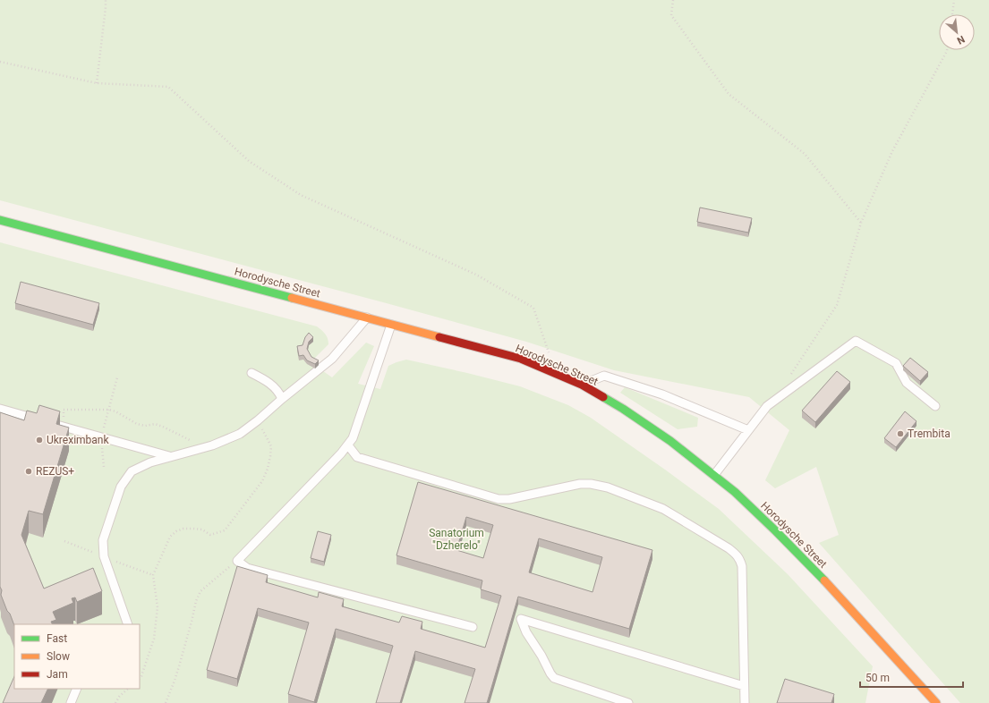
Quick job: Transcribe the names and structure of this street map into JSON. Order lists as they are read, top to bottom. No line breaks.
{"streets":{"street":["Horodysche Street"]},"parks":["Sanatorium \"Dzherelo\""],"places":["Trembita","Ukreximbank","REZUS+"],"legend":["Fast","Slow","Jam"],"scale_bar":"50 m","north":"bottom right"}
